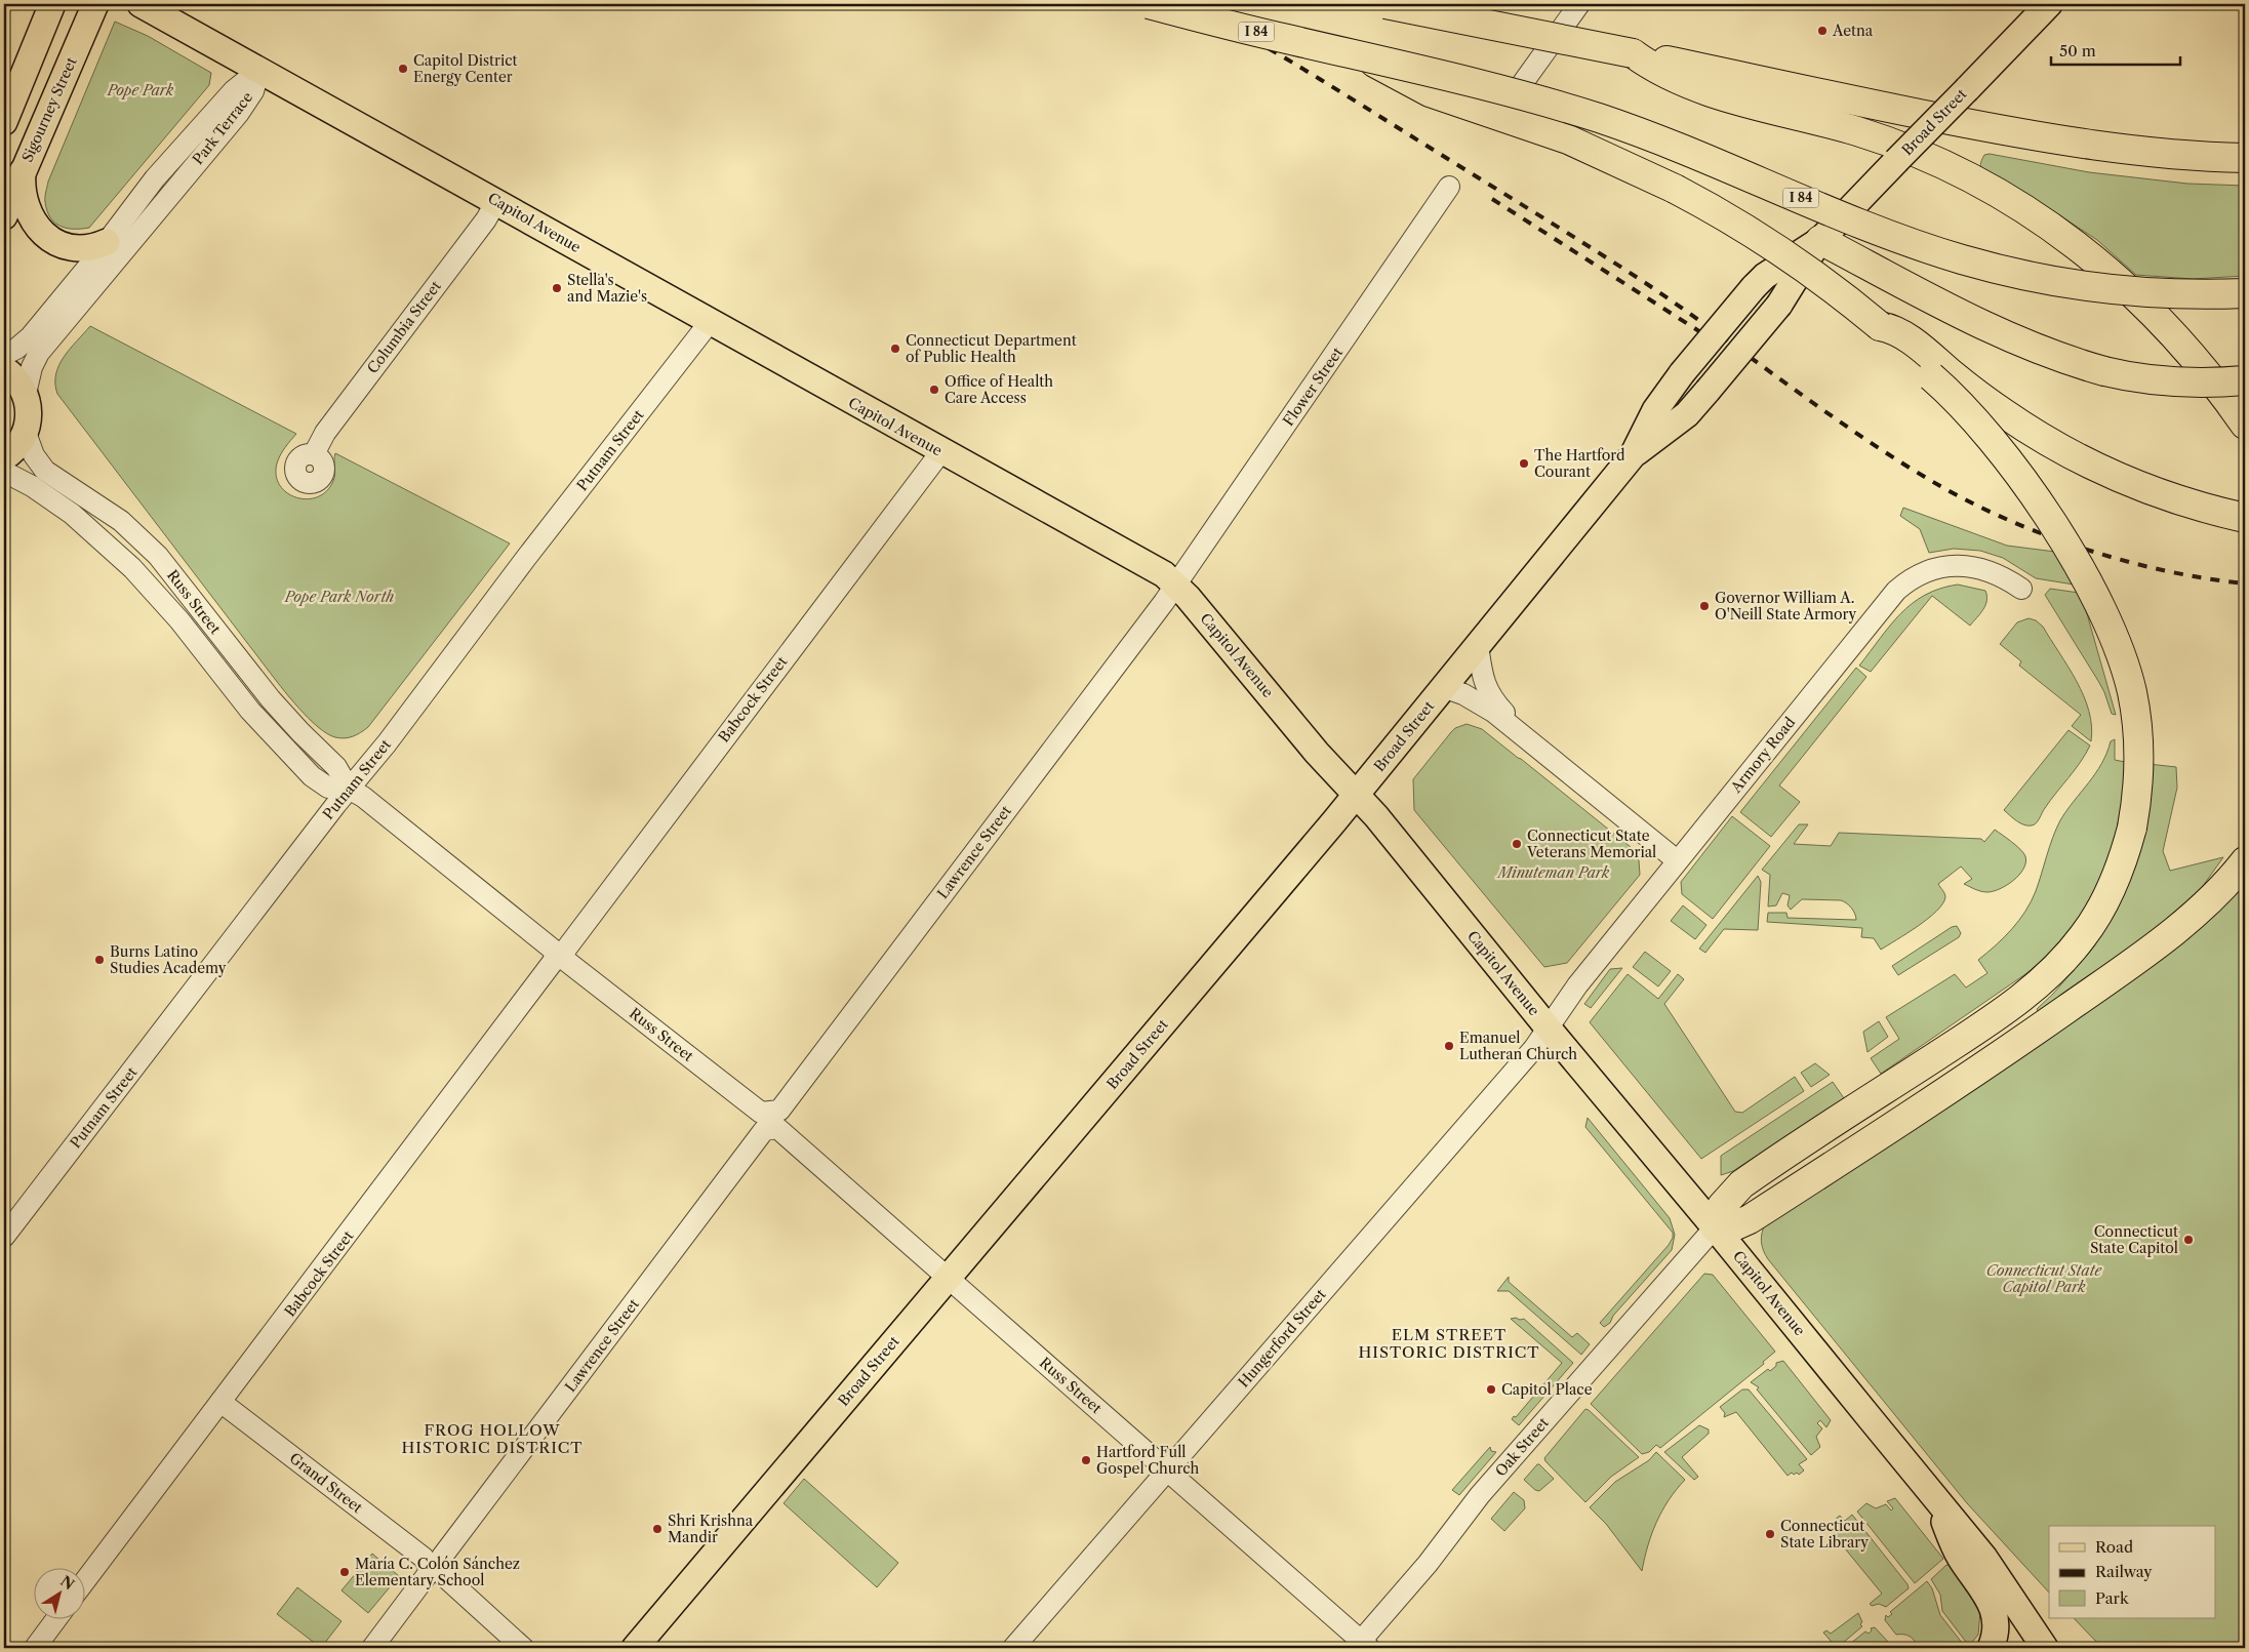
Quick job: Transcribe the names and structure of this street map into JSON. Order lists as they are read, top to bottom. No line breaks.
{"streets":{"highway":["I 84"],"main road":["Sigourney Street","Broad Street","Capitol Avenue"],"street":["Park Terrace","Columbia Street","Flower Street","Putnam Street","Russ Street","Babcock Street","Armory Road","Lawrence Street","Hungerford Street","Oak Street","Grand Street"]},"crossings":[["Broad Street","Capitol Avenue"],["Broad Street","Russ Street"],["Park Terrace","Capitol Avenue"],["Capitol Avenue","Columbia Street"],["Capitol Avenue","Flower Street"],["Capitol Avenue","Putnam Street"],["Capitol Avenue","Babcock Street"],["Capitol Avenue","Armory Road"],["Capitol Avenue","Lawrence Street"],["Capitol Avenue","Hungerford Street"],["Capitol Avenue","Oak Street"],["Flower Street","Lawrence Street"],["Putnam Street","Russ Street"],["Russ Street","Babcock Street"],["Russ Street","Lawrence Street"],["Russ Street","Hungerford Street"],["Russ Street","Oak Street"],["Babcock Street","Grand Street"],["Armory Road","Hungerford Street"],["Lawrence Street","Grand Street"]],"districts":["ELM STREET HISTORIC DISTRICT","FROG HOLLOW HISTORIC DISTRICT"],"parks":["Pope Park","Pope Park North","Minuteman Park","Connecticut State Capitol Park"],"places":["Aetna","Capitol District Energy Center","Stella's and Mazie's","Connecticut Department of Public Health","Office of Health Care Access","The Hartford Courant","Governor William A. O'Neill State Armory","Connecticut State Veterans Memorial","Burns Latino Studies Academy","Emanuel Lutheran Church","Connecticut State Capitol","Capitol Place","Hartford Full Gospel Church","Shri Krishna Mandir","Connecticut State Library","María C. Colón Sánchez Elementary School"],"legend":["Road","Railway","Park"],"scale_bar":"50 m","north":"top right"}
